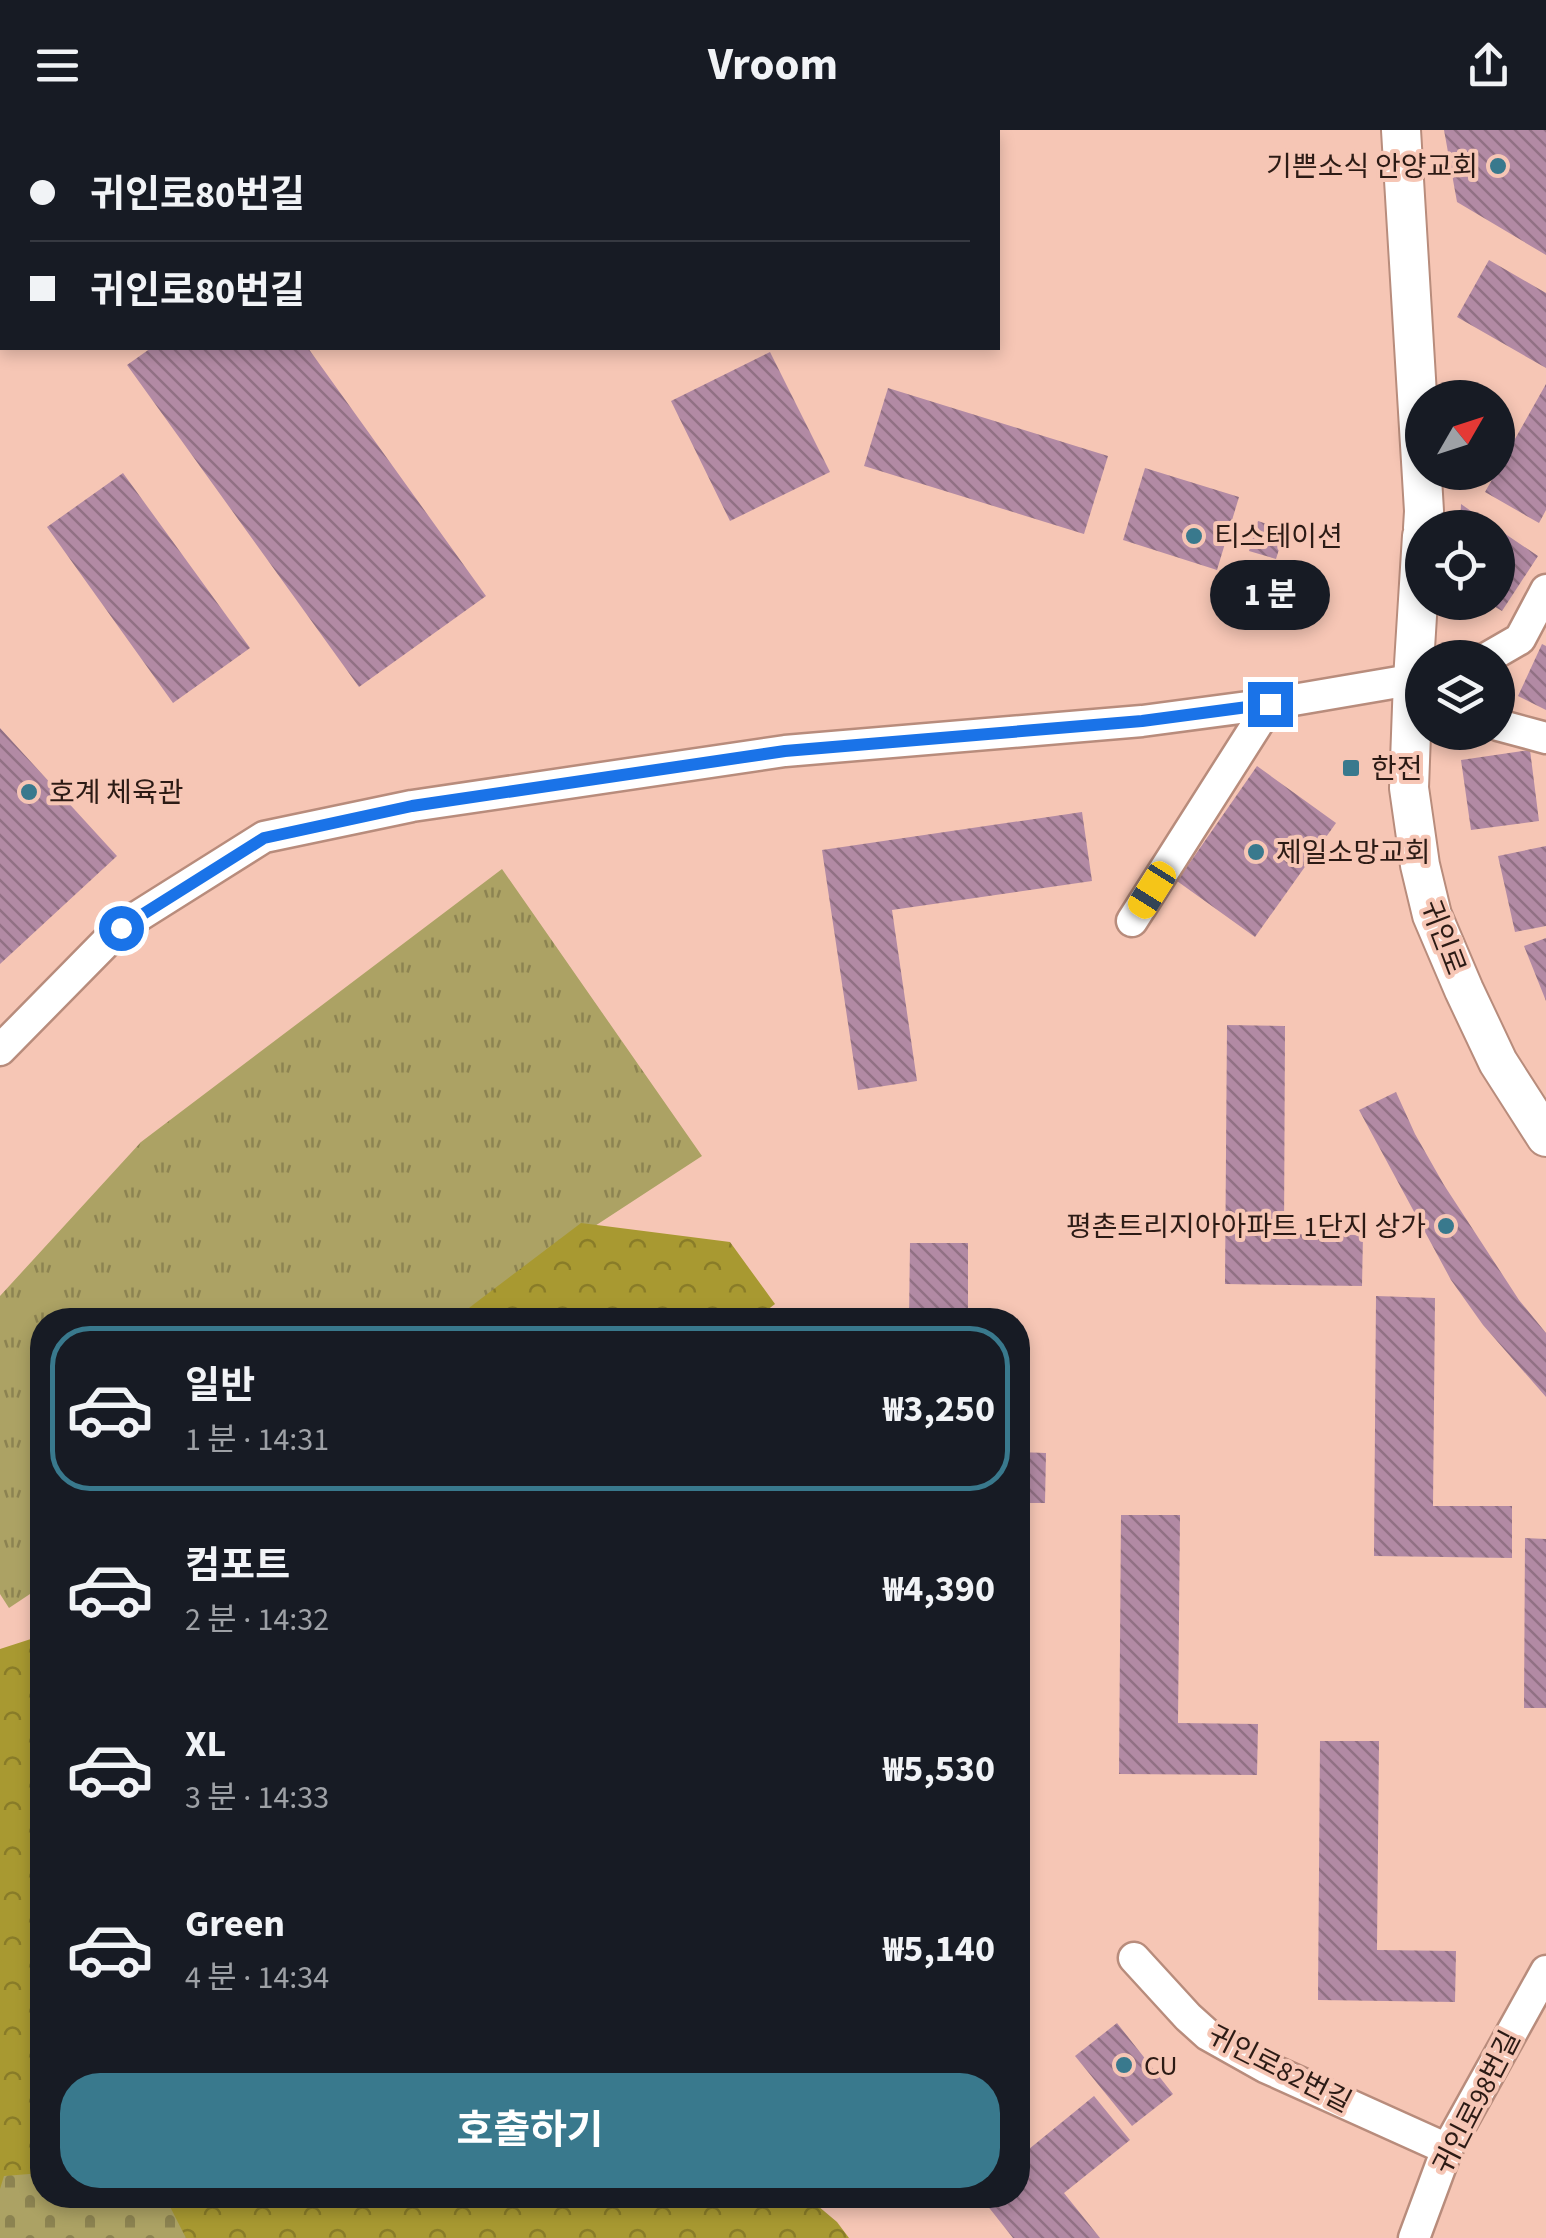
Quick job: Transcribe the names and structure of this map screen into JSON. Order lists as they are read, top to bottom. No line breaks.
{"streets":{"street":["귀인로","귀인로82번길","귀인로98번길"]},"crossings":[["귀인로82번길","귀인로98번길"]],"places":{"other":["기쁜소식 안양교회","티스테이션","호계 체육관","제일소망교회","평촌트리지아아파트 1단지 상가","CU"],"transit":["한전"]},"north":"top right","page":{"header":"Vroom","banner":["귀인로80번길","귀인로80번길"],"bubble":"1 분","list":[{"name":"일반","note":"1 분 · 14:31","value":"₩3,250"},{"name":"컴포트","note":"2 분 · 14:32","value":"₩4,390"},{"name":"XL","note":"3 분 · 14:33","value":"₩5,530"},{"name":"Green","note":"4 분 · 14:34","value":"₩5,140"}],"buttons":"호출하기"}}
